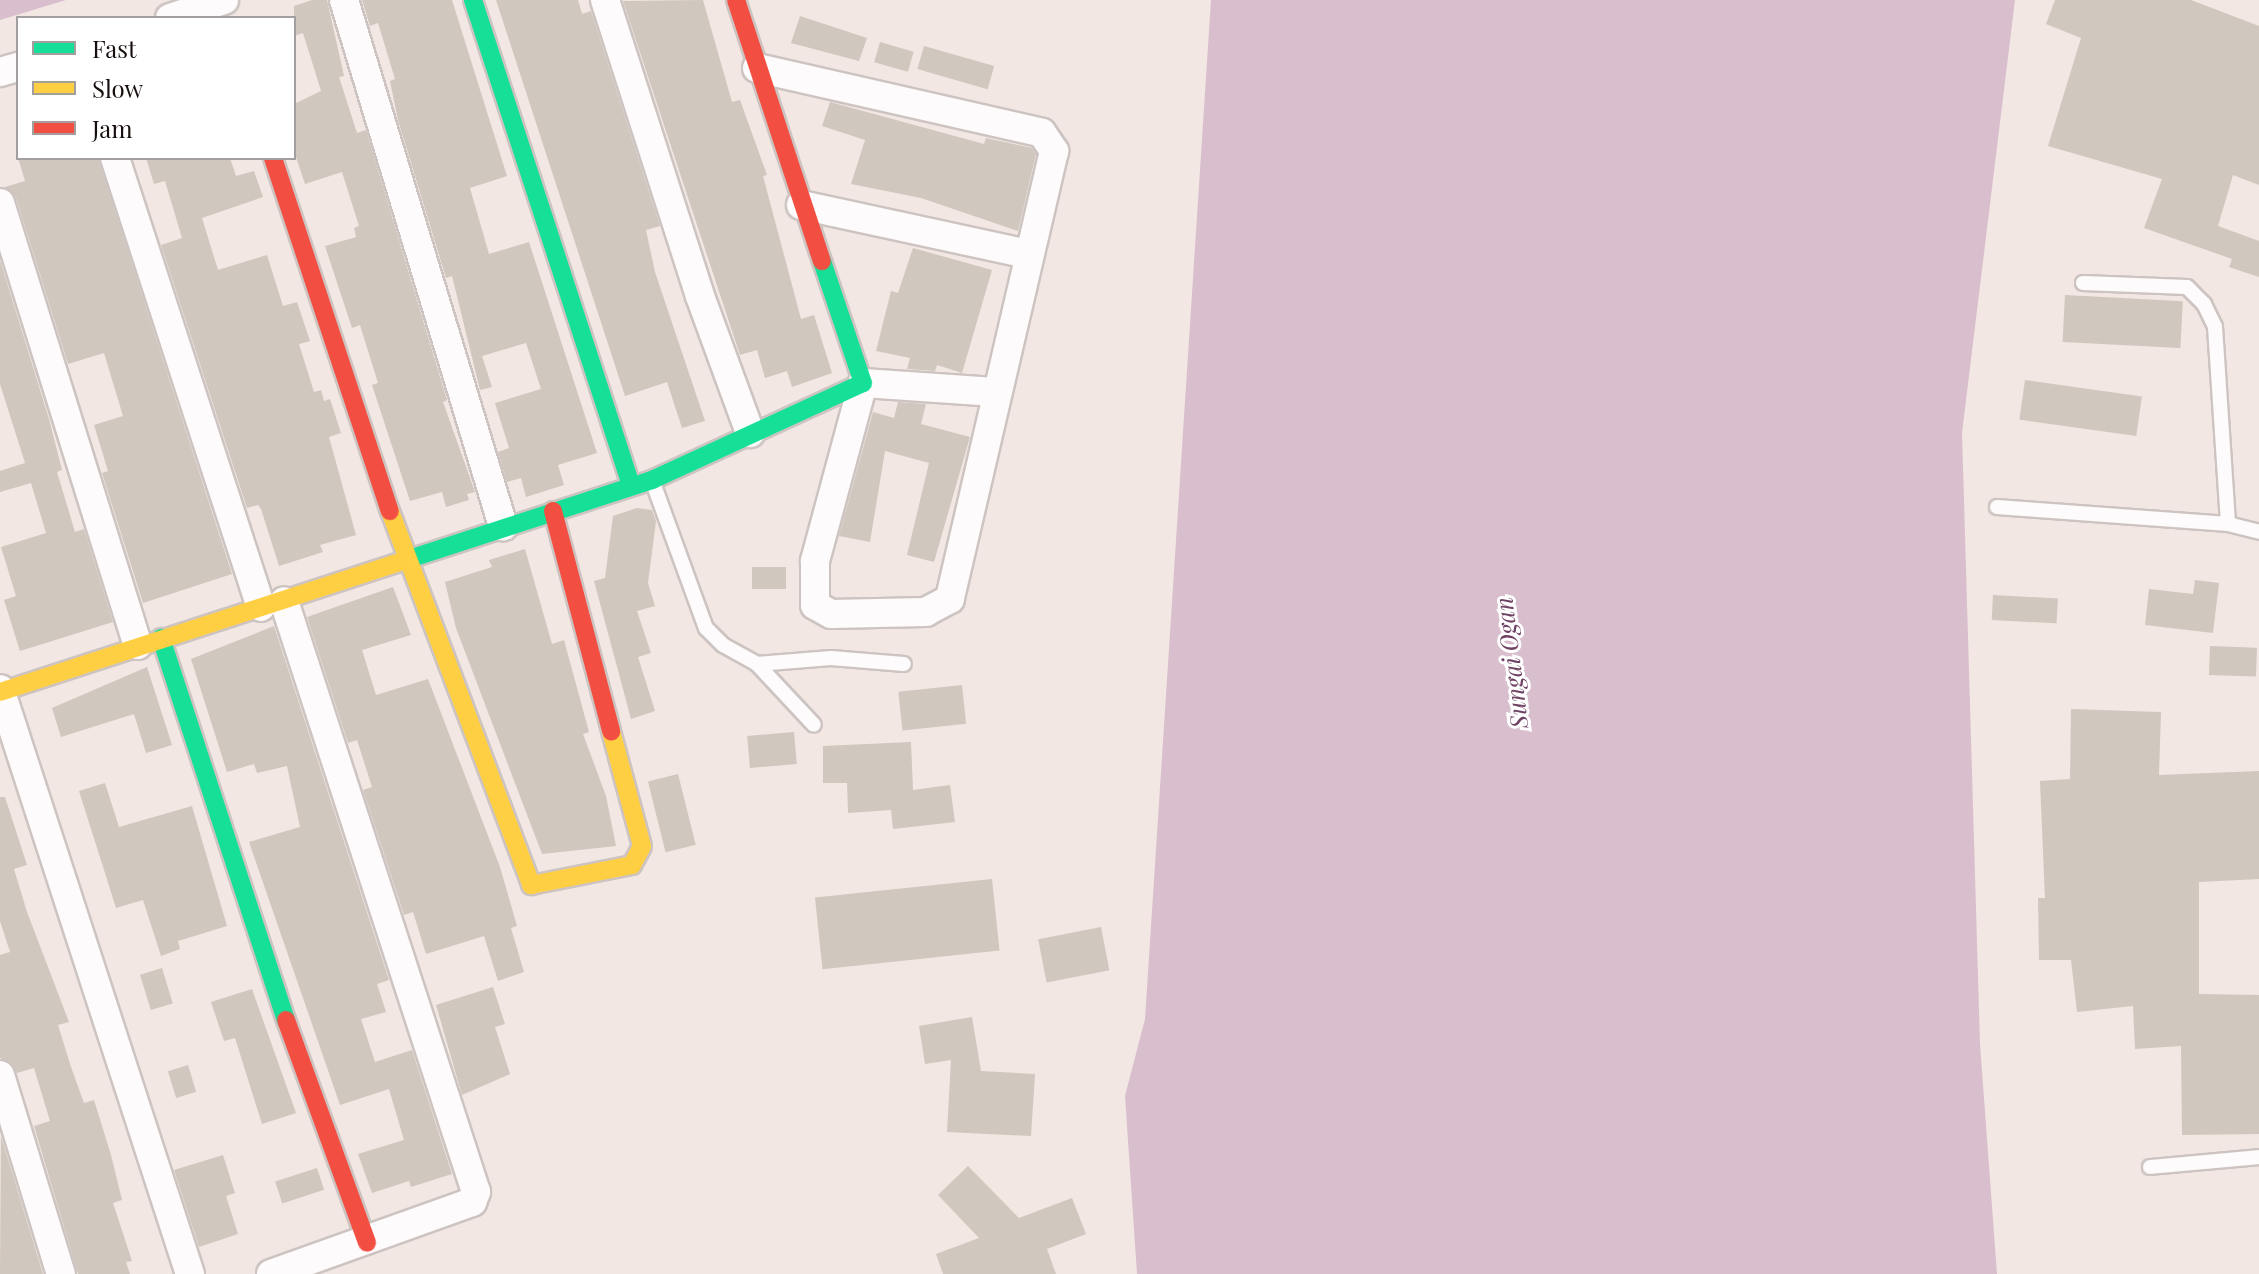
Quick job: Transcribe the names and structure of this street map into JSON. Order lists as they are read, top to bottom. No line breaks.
{"water":["Sungai Ogan"],"legend":["Fast","Slow","Jam"]}
